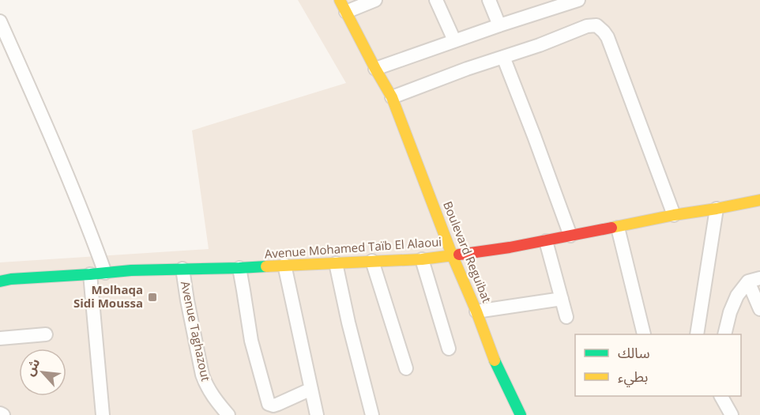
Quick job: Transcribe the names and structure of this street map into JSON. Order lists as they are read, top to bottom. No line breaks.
{"streets":{"street":["Avenue Mohamed Taïb El Alaoui","Boulevard Reguibat","Avenue Taghazout"]},"crossings":[["Avenue Mohamed Taïb El Alaoui","Boulevard Reguibat"],["Avenue Mohamed Taïb El Alaoui","Avenue Taghazout"]],"places":{"transit":["Molhaqa Sidi Moussa"]},"legend":["سالك","بطيء"],"north":"top left"}
